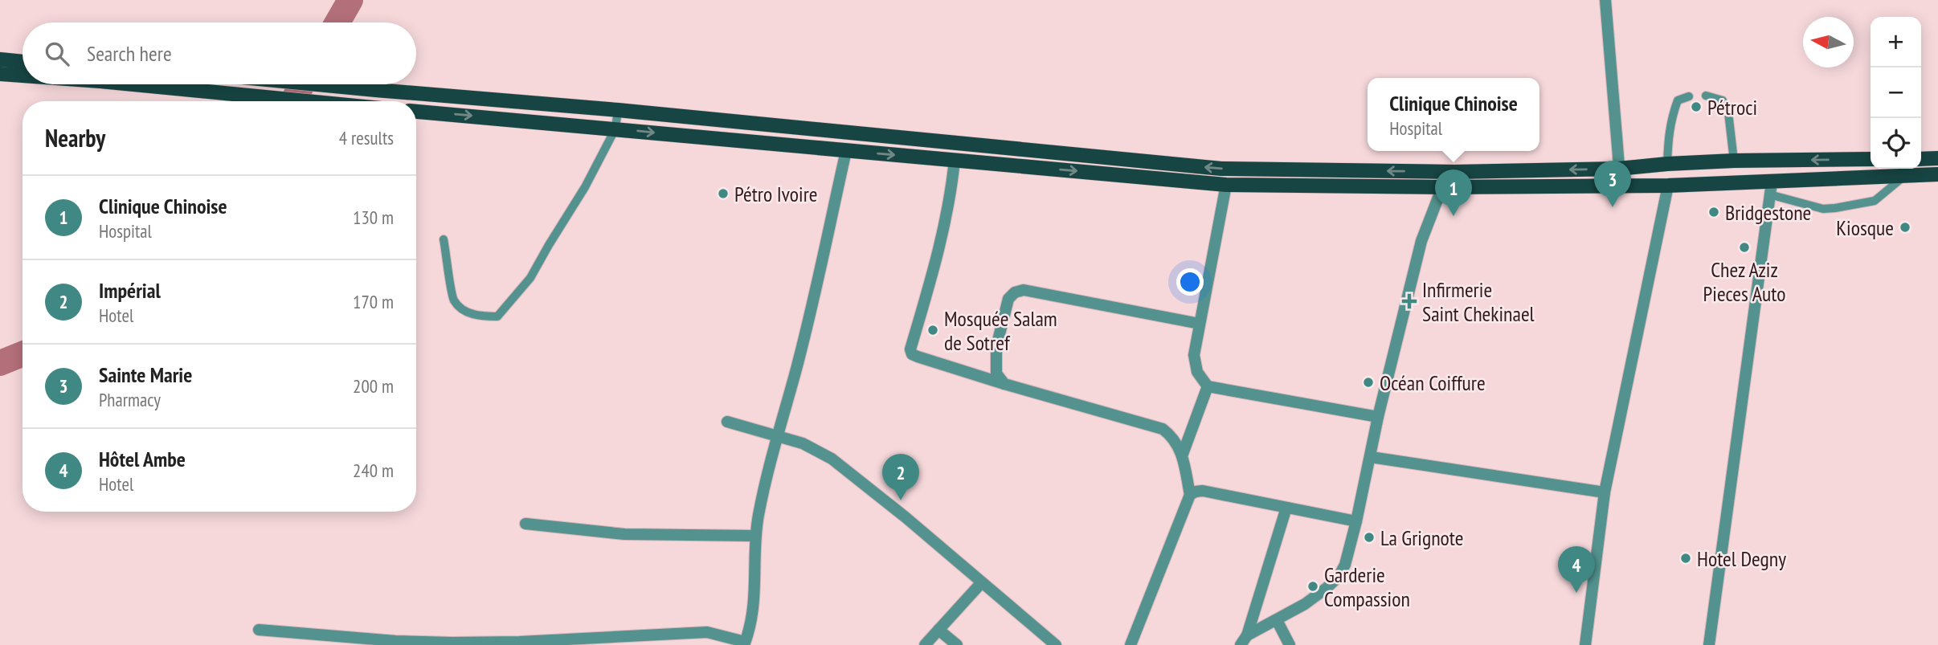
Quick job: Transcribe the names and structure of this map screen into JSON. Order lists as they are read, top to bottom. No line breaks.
{"places":{"other":["Pétroci","Pétro Ivoire","Bridgestone","Kiosque","Chez Aziz Pieces Auto","Mosquée Salam de Sotref","Océan Coiffure","La Grignote","Hotel Degny","Garderie Compassion"],"health":["Infirmerie Saint Chekinael"]},"north":"left","page":{"map_buttons":["+","−"],"search":"Search here","popup":["Clinique Chinoise","Hospital"],"heading":["Nearby","4 results"],"pins":["3","1","2","4"],"list":[{"mark":"1","name":"Clinique Chinoise","note":"Hospital","value":"130 m"},{"mark":"2","name":"Impérial","note":"Hotel","value":"170 m"},{"mark":"3","name":"Sainte Marie","note":"Pharmacy","value":"200 m"},{"mark":"4","name":"Hôtel Ambe","note":"Hotel","value":"240 m"}]}}
